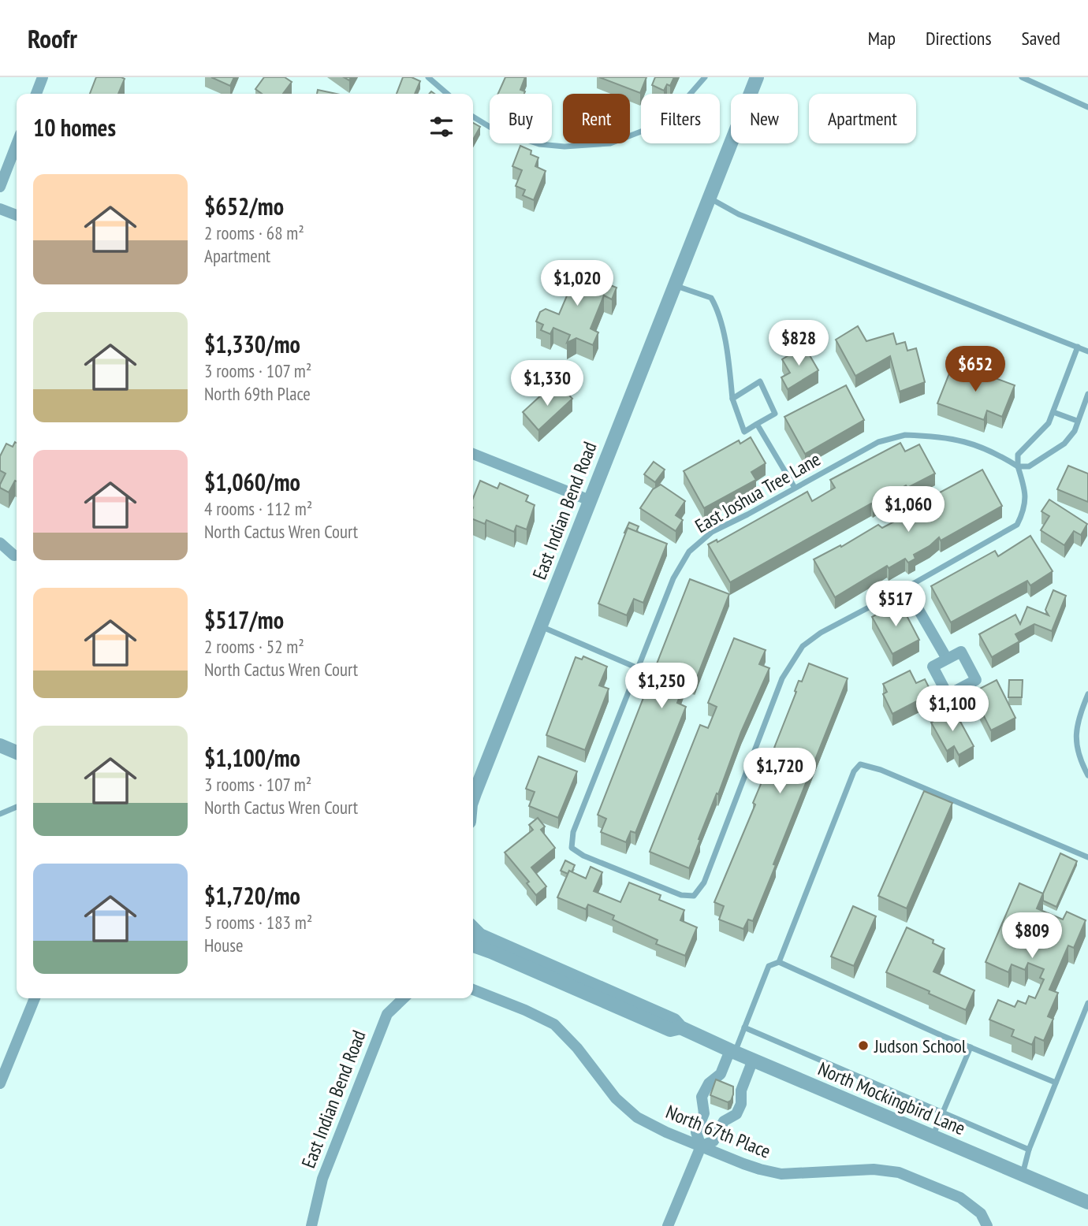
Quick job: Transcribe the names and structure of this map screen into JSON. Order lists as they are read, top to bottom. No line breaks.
{"streets":{"street":["East Indian Bend Road","North Mockingbird Lane","North 67th Place"],"lane":["East Joshua Tree Lane"]},"places":["Judson School"],"page":{"header":"Roofr","nav":["Map","Directions","Saved"],"chip":["Buy","Rent","Filters","New","Apartment"],"heading":"10 homes","list":[{"name":"$652/mo","note":"2 rooms · 68 m² · Apartment"},{"name":"$1,330/mo","note":"3 rooms · 107 m² · North 69th Place"},{"name":"$1,060/mo","note":"4 rooms · 112 m² · North Cactus Wren Court"},{"name":"$517/mo","note":"2 rooms · 52 m² · North Cactus Wren Court"},{"name":"$1,100/mo","note":"3 rooms · 107 m² · North Cactus Wren Court"},{"name":"$1,720/mo","note":"5 rooms · 183 m² · House"}],"price":["$1,020","$828","$652","$1,330","$1,060","$517","$1,250","$1,100","$1,720","$809"]}}
